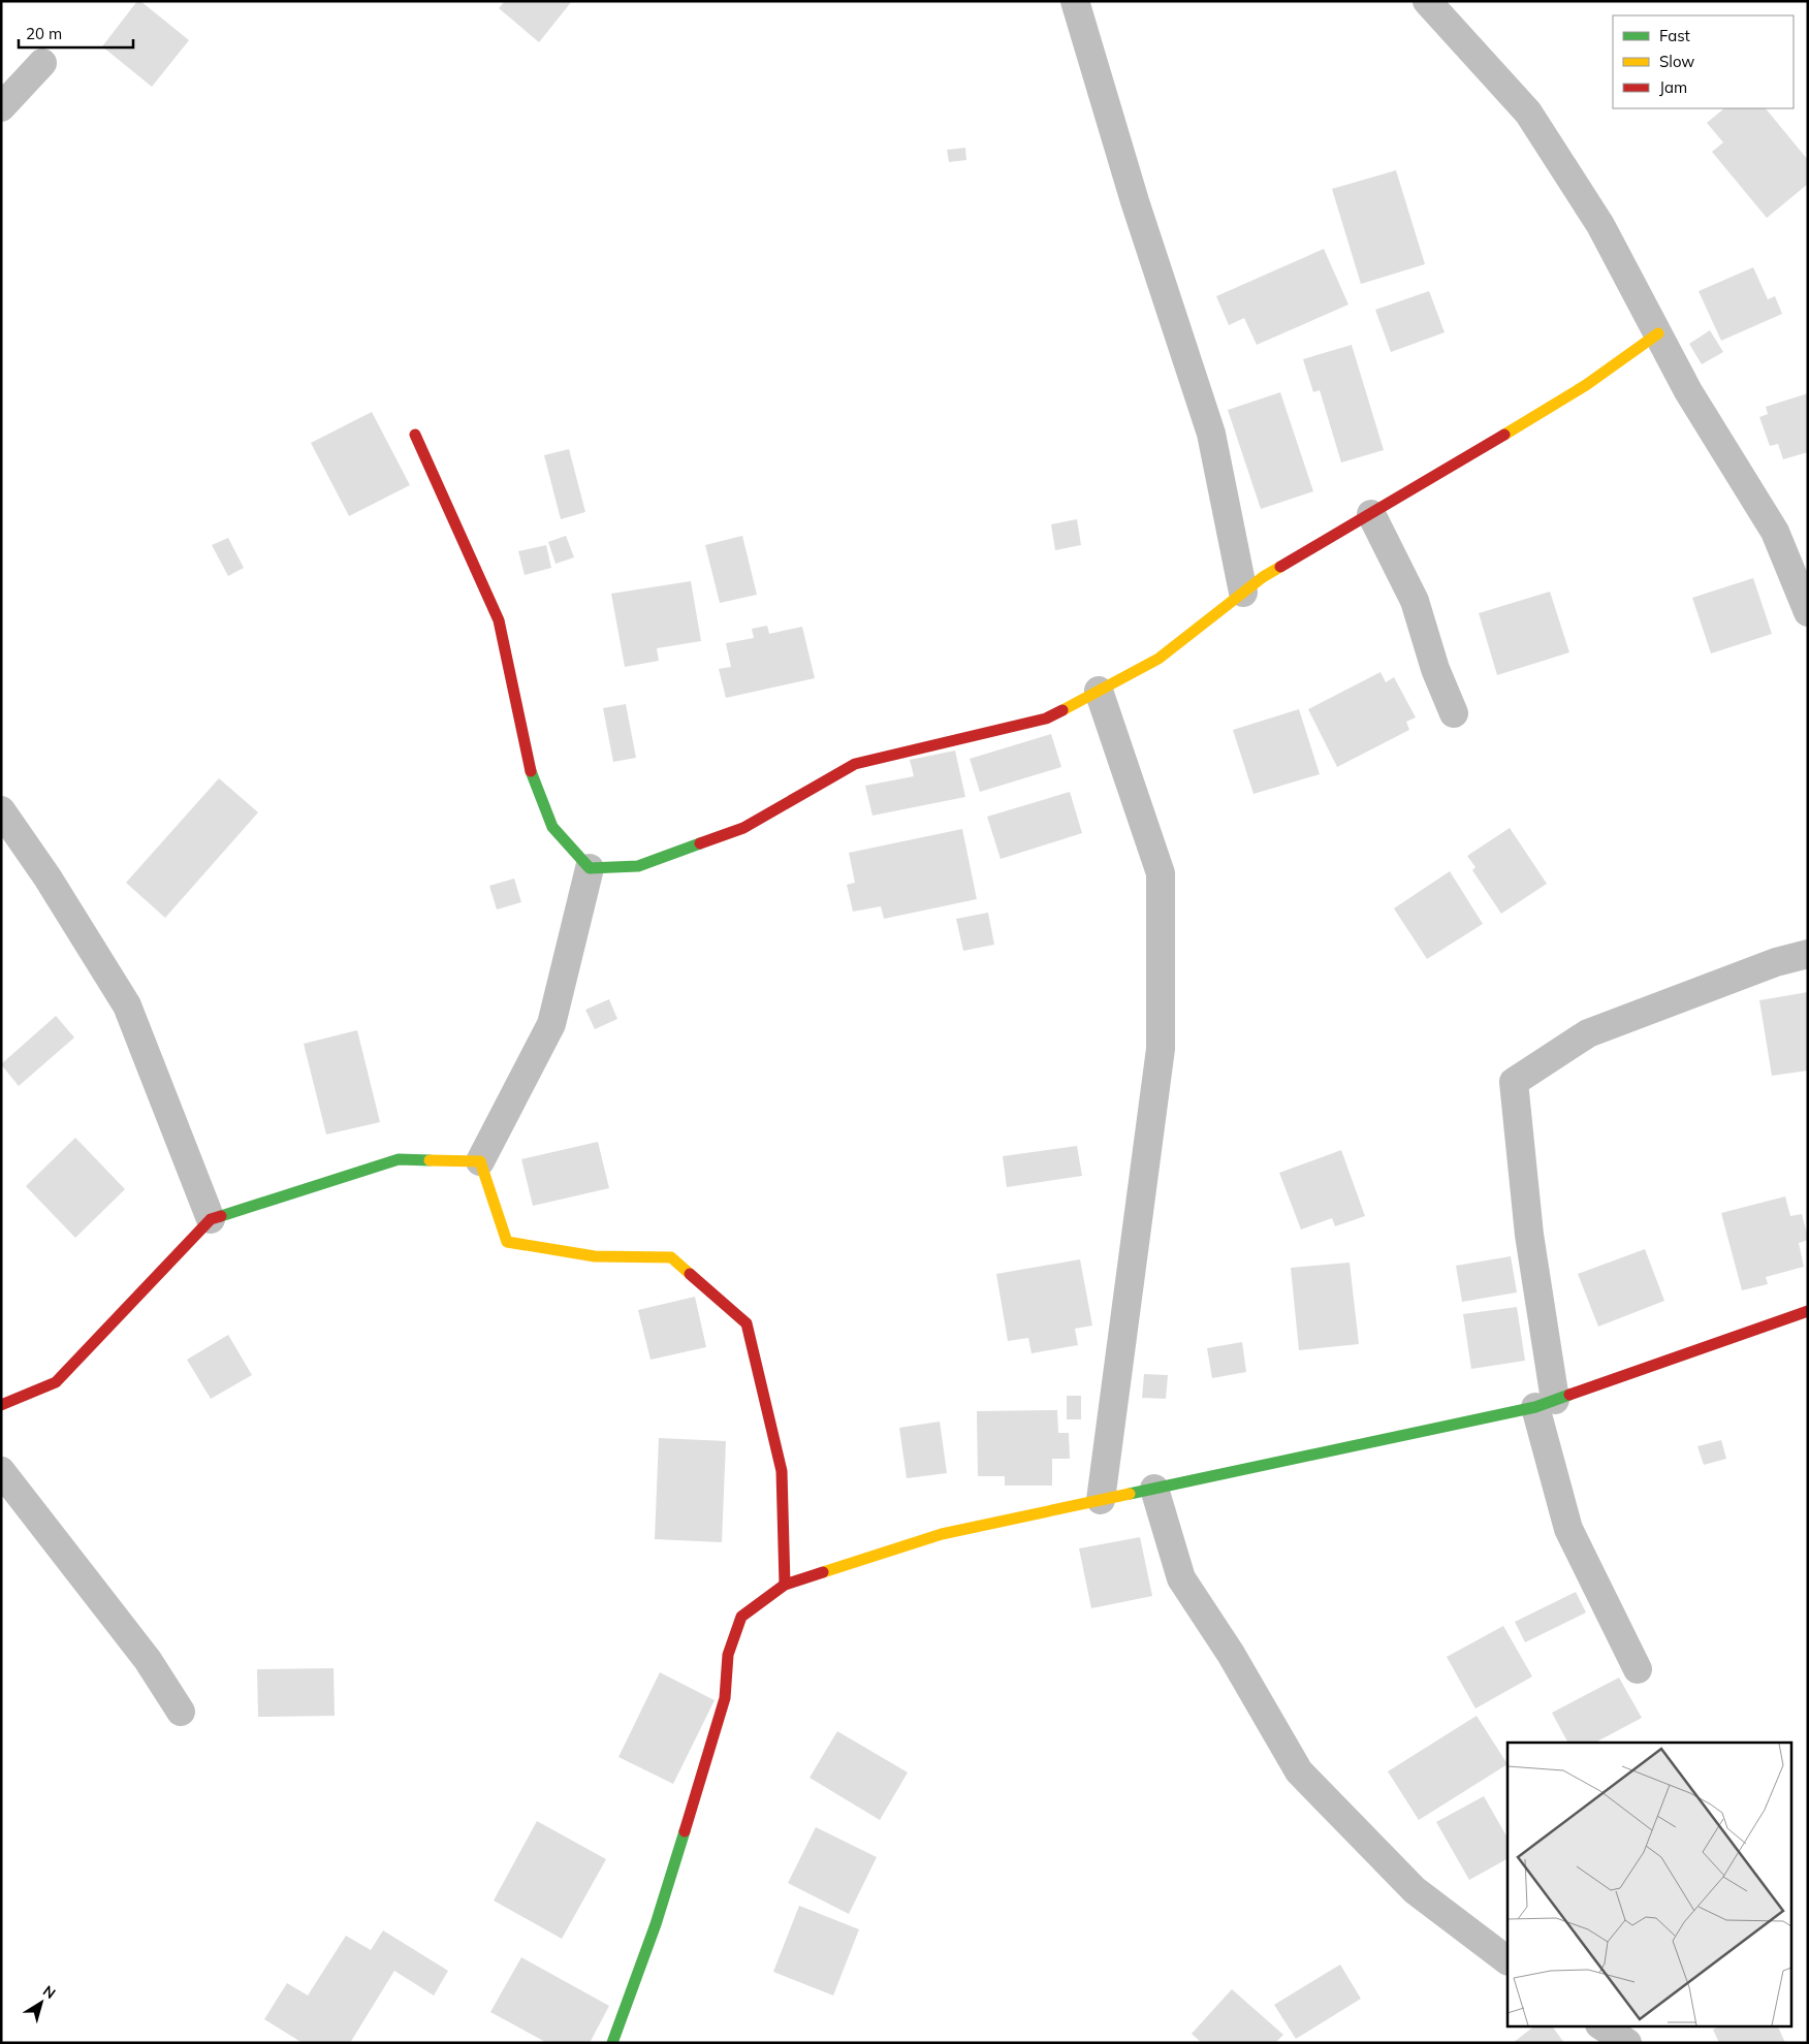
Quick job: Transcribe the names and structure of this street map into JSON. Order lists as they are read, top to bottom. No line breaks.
{"legend":["Fast","Slow","Jam"],"scale_bar":"20 m","north":"top right"}
